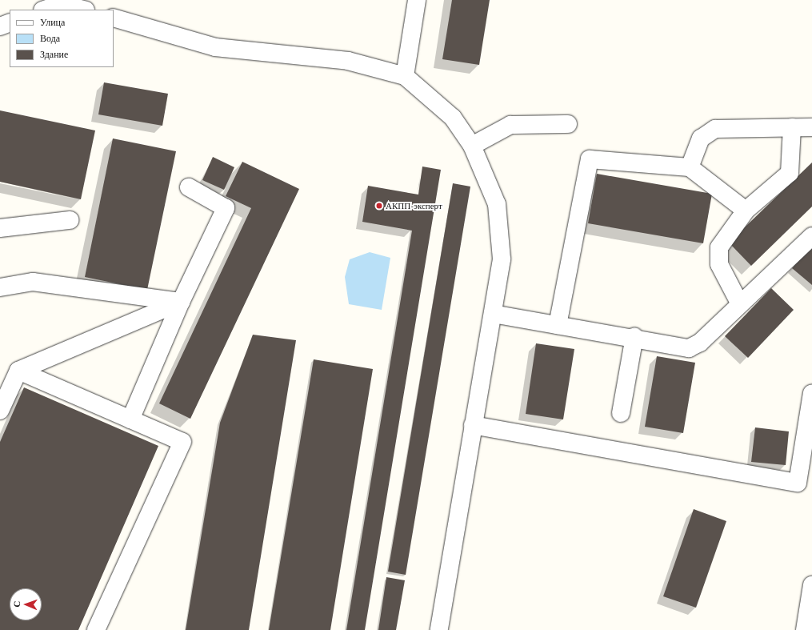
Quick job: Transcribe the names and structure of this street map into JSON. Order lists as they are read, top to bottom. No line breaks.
{"places":["АКПП-эксперт"],"legend":["Улица","Вода","Здание"],"north":"left"}
